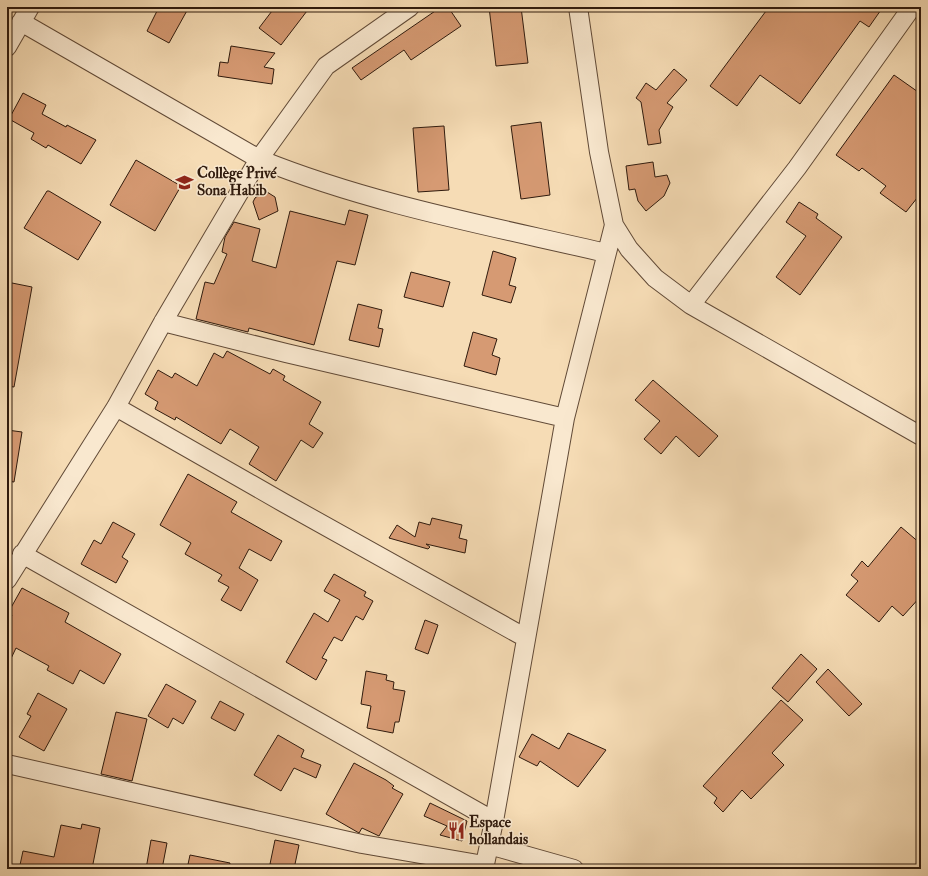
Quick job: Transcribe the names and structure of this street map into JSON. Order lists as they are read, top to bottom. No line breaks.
{"places":{"school or university":["Collège Privé Sona Habib"],"restaurant":["Espace hollandais"]}}
